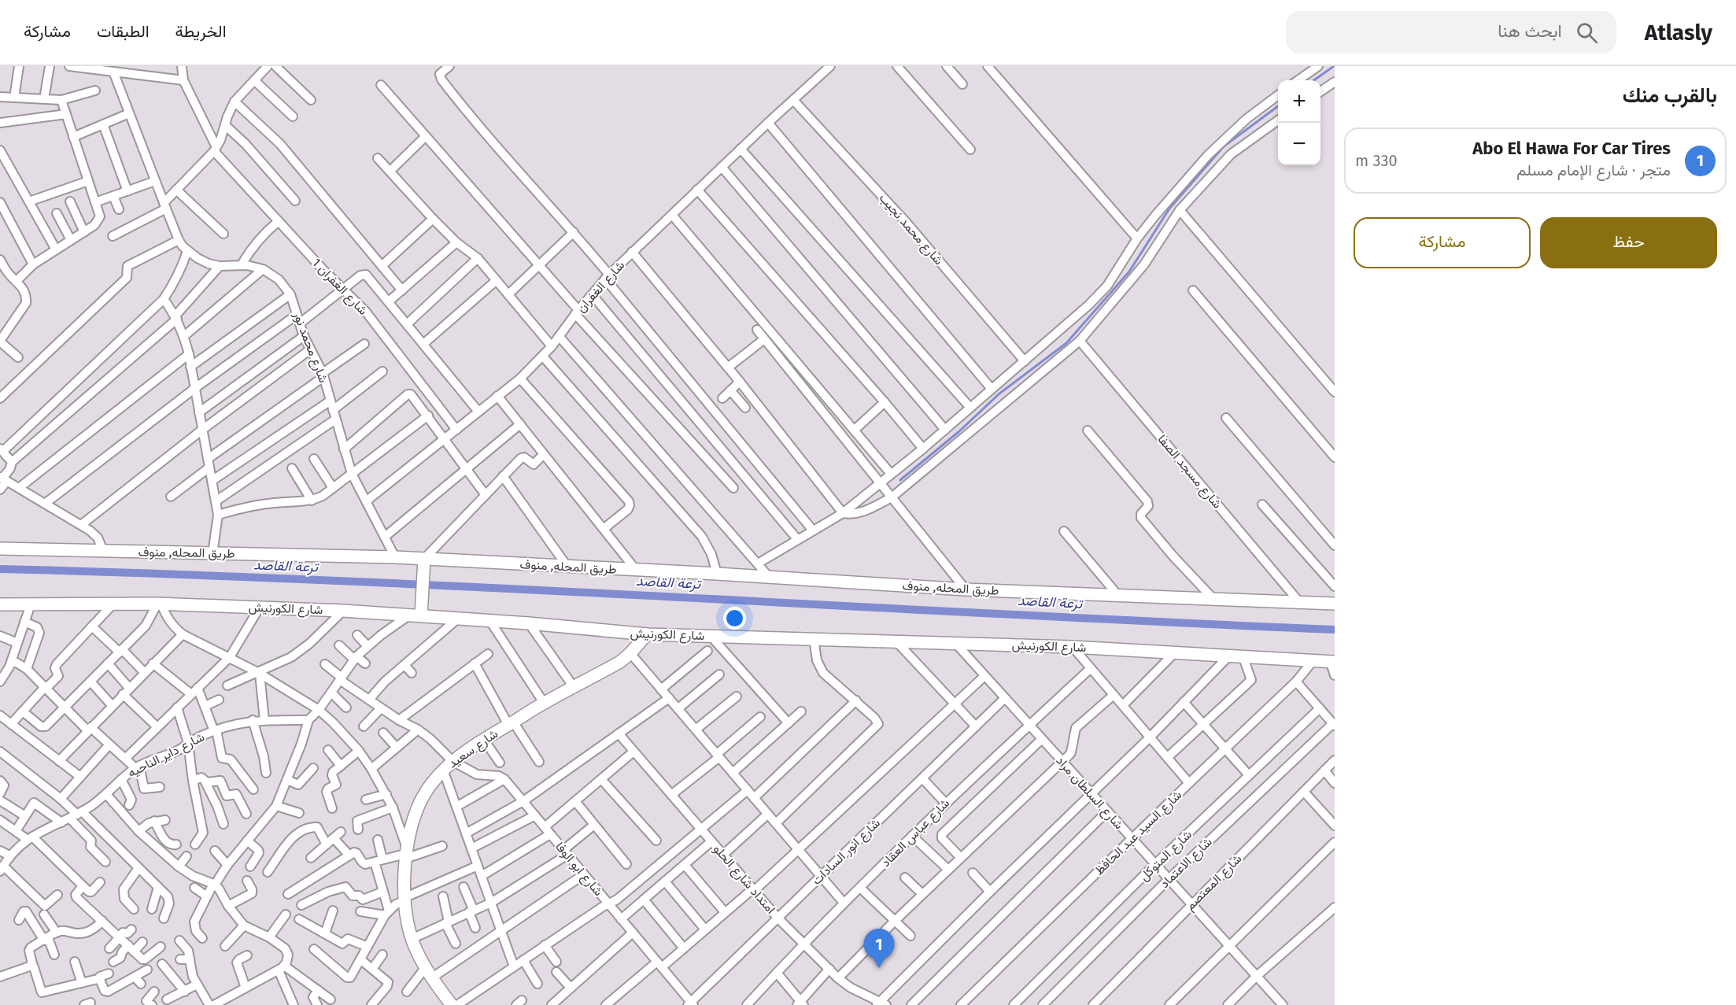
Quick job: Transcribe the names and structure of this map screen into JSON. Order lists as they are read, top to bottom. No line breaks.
{"streets":{"main road":["طريق المحله, منوف","شارع الكورنيش","شارع سعيد"],"street":["شارع محمد نجيب","شارع الغفران 1","شارع الغفران","شارع محمد نور","شارع مسجد الصفا","شارع داير الناحيه","شارع السلطان مراد","شارع عباس العقاد","شارع السيد عبد الحافظ","شارع انور السادات","شارع المتوكل","شارع الاعتماد","شارع ابو الوفا","امتداد شارع الحلو","شارع المعتصم"]},"crossings":[["شارع محمد نجيب","شارع الغفران"],["شارع الغفران 1","شارع الغفران"],["شارع الغفران","شارع محمد نور"],["شارع محمد نور","طريق المحله, منوف"],["شارع مسجد الصفا","طريق المحله, منوف"],["شارع الكورنيش","شارع سعيد"],["شارع الكورنيش","شارع السلطان مراد"],["شارع الكورنيش","شارع السيد عبد الحافظ"],["شارع السلطان مراد","شارع عباس العقاد"],["شارع السلطان مراد","شارع السيد عبد الحافظ"],["شارع السلطان مراد","شارع انور السادات"],["شارع السلطان مراد","شارع المتوكل"],["شارع السلطان مراد","شارع الاعتماد"],["شارع السلطان مراد","شارع المعتصم"],["شارع عباس العقاد","امتداد شارع الحلو"],["شارع انور السادات","شارع ابو الوفا"],["شارع انور السادات","امتداد شارع الحلو"]],"water":["ترعة القاصد"],"page":{"header":"Atlasly","search":"ابحث هنا","nav":["الخريطة","الطبقات","مشاركة"],"heading":"بالقرب منك","map_buttons":["+","−"],"list":[{"mark":"1","name":"Abo El Hawa For Car Tires","note":"متجر · شارع الإمام مسلم","value":"330 m"}],"buttons":["حفظ","مشاركة"],"pins":"1"}}
